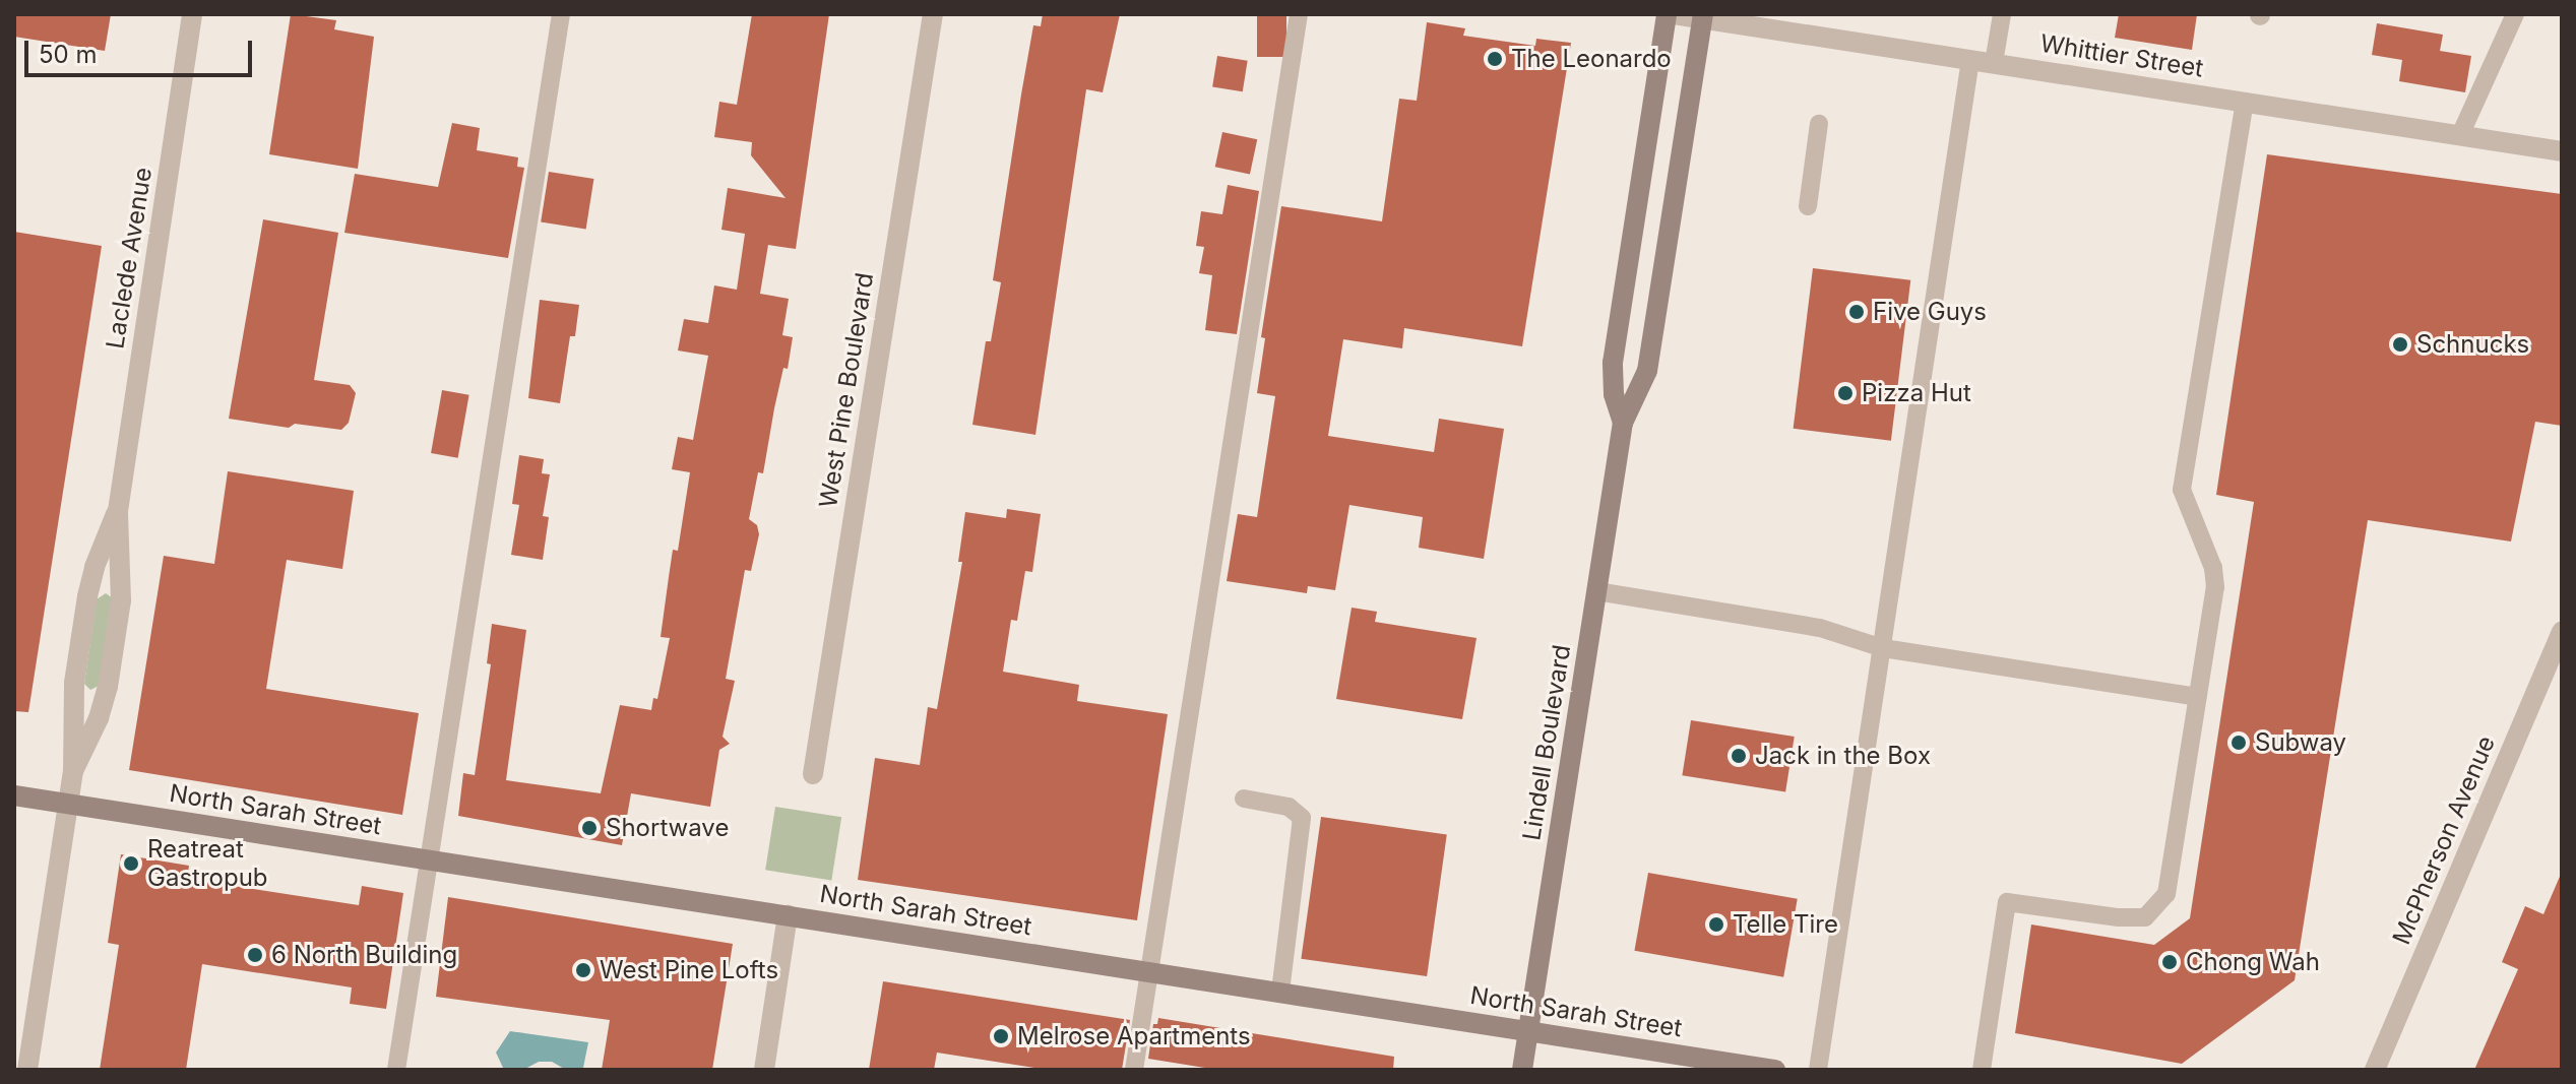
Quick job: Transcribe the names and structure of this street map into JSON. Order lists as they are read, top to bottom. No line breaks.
{"streets":{"street":["Whittier Street","Laclede Avenue","West Pine Boulevard","Lindell Boulevard","North Sarah Street","McPherson Avenue"]},"crossings":[["Whittier Street","Lindell Boulevard"],["Laclede Avenue","North Sarah Street"],["Lindell Boulevard","North Sarah Street"]],"places":["The Leonardo","Five Guys","Schnucks","Pizza Hut","Subway","Jack in the Box","Shortwave","Reatreat Gastropub","Telle Tire","6 North Building","Chong Wah","West Pine Lofts","Melrose Apartments"],"scale_bar":"50 m"}
